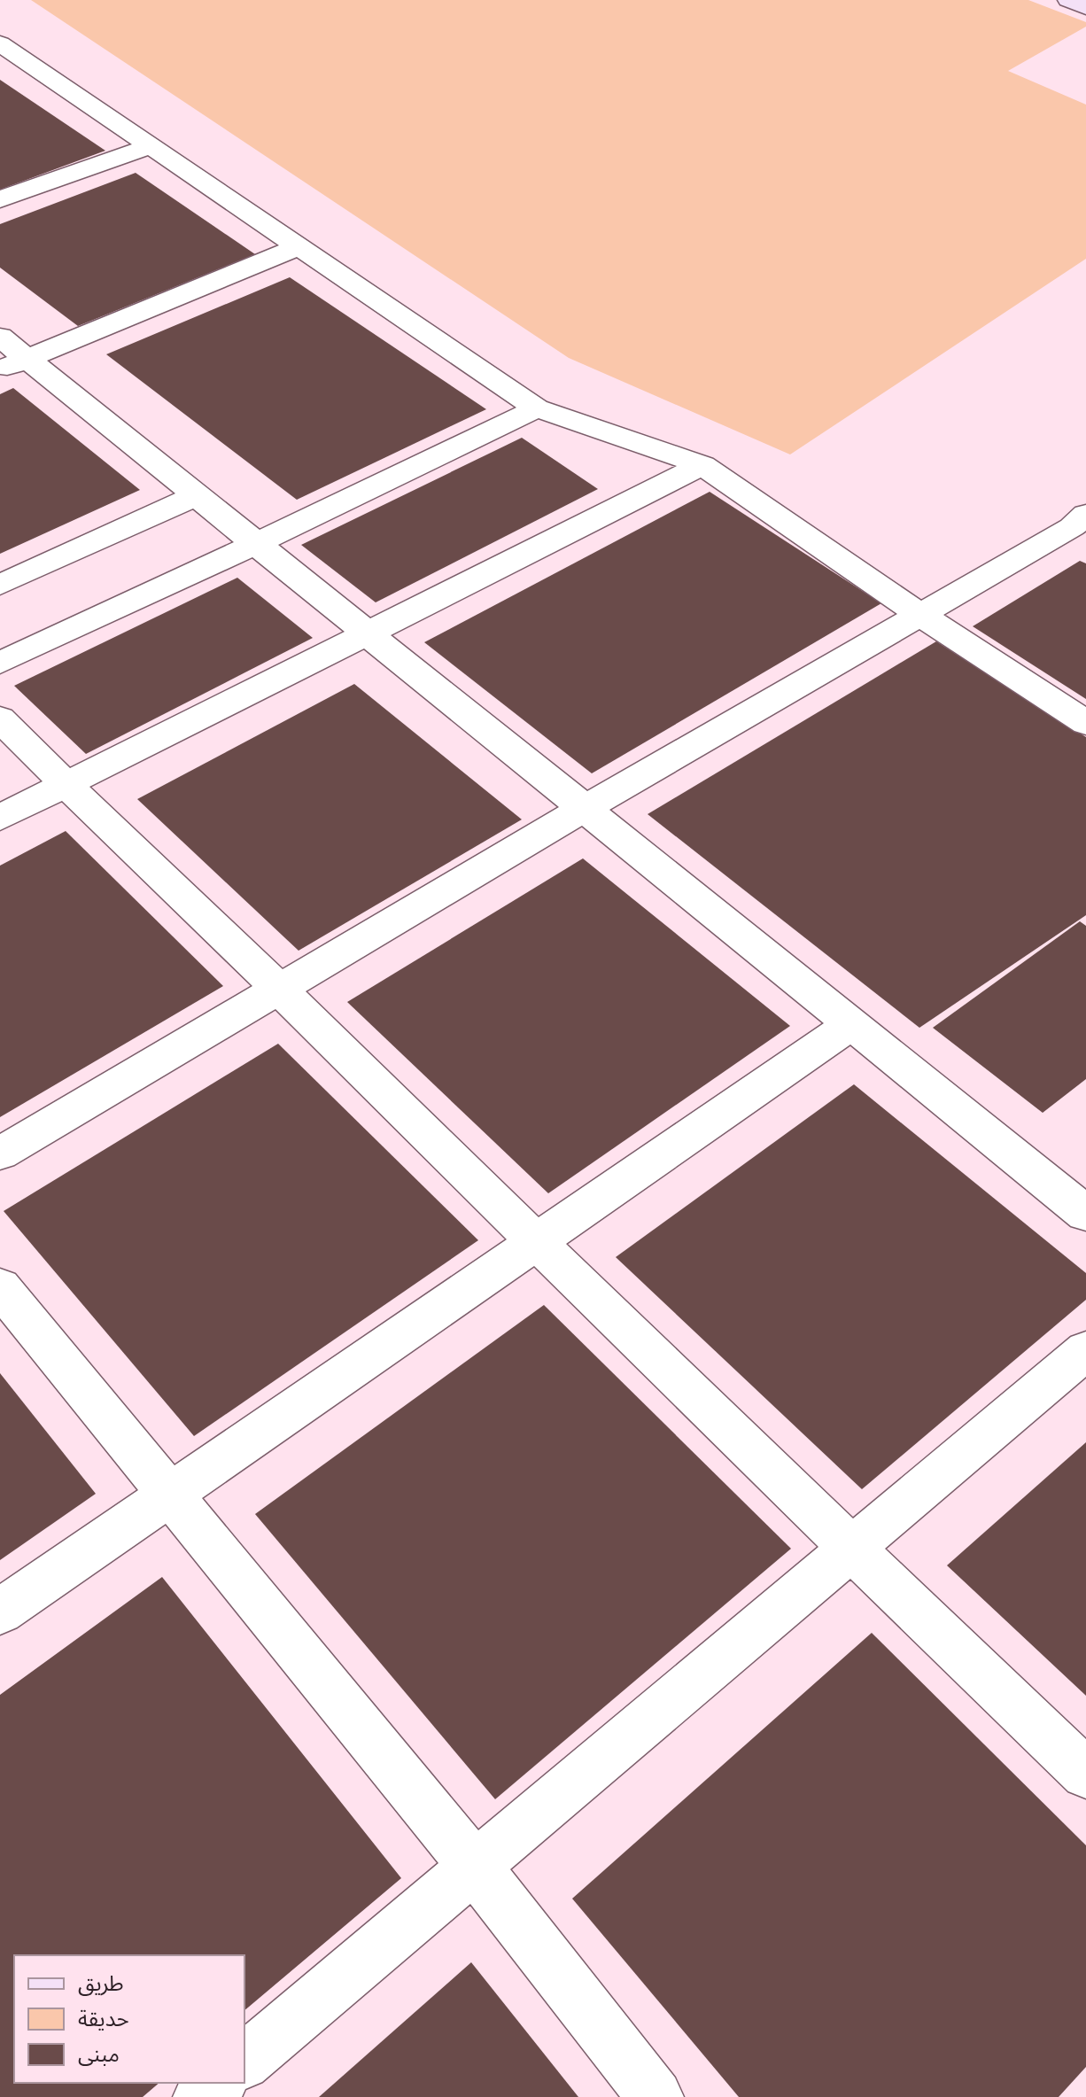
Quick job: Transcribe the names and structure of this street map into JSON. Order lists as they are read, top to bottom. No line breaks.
{"legend":["طريق","حديقة","مبنى"]}
